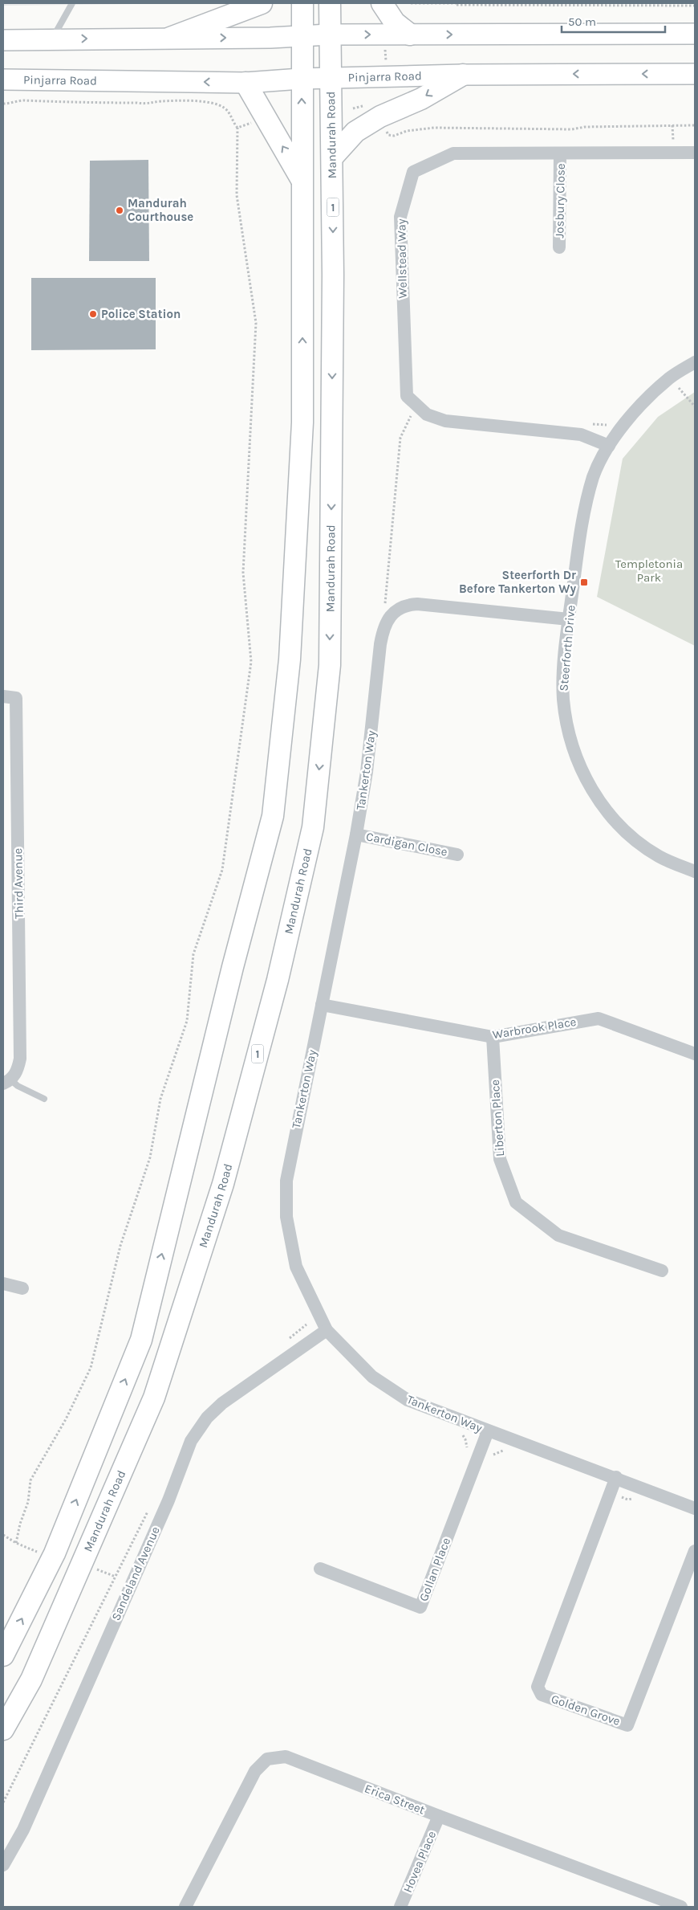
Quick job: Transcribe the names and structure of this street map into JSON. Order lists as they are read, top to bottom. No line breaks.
{"streets":{"highway":["Mandurah Road","1"],"main road":["Pinjarra Road"],"street":["Josbury Close","Wellstead Way","Steerforth Drive","Tankerton Way","Cardigan Close","Third Avenue","Warbrook Place","Liberton Place","Gollan Place","Sandeland Avenue","Golden Grove","Erica Street","Hovea Place"]},"crossings":[["Pinjarra Road","Mandurah Road"],["Josbury Close","Wellstead Way"],["Wellstead Way","Steerforth Drive"],["Steerforth Drive","Tankerton Way"],["Tankerton Way","Cardigan Close"],["Tankerton Way","Warbrook Place"],["Tankerton Way","Gollan Place"],["Tankerton Way","Sandeland Avenue"],["Tankerton Way","Golden Grove"],["Warbrook Place","Liberton Place"],["Erica Street","Hovea Place"]],"parks":["Templetonia Park"],"places":{"other":["Mandurah Courthouse","Police Station"],"transit":["Steerforth Dr Before Tankerton Wy"]},"scale_bar":"50 m"}
